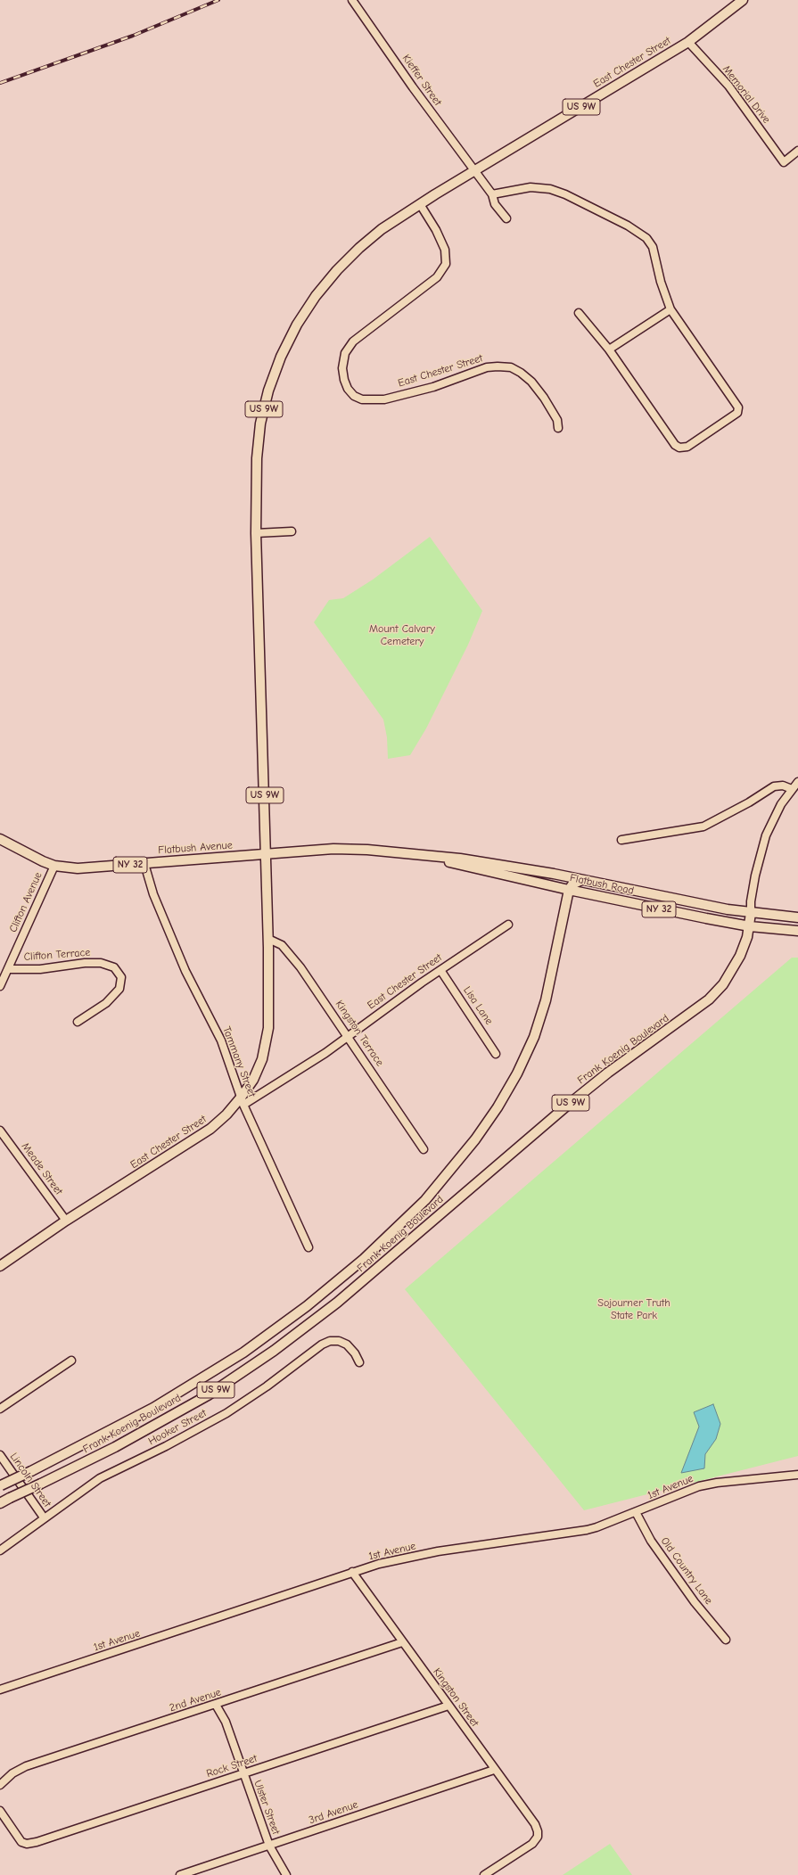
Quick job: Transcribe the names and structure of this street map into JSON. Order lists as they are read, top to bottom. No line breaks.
{"streets":{"main road":["East Chester Street","US 9W","Flatbush Avenue","NY 32","Flatbush Road","Frank Koenig Boulevard"],"street":["Kieffer Street","Memorial Drive","Clifton Avenue","Clifton Terrace","Lisa Lane","Kingston Terrace","Tammany Street","Meade Street","Hooker Street","Lincoln Street","1st Avenue","Old Country Lane","Kingston Street","2nd Avenue","Rock Street","Ulster Street","3rd Avenue"]},"crossings":[["East Chester Street","Kieffer Street"],["East Chester Street","Memorial Drive"],["East Chester Street","US 9W"],["East Chester Street","Flatbush Avenue"],["East Chester Street","Lisa Lane"],["East Chester Street","Kingston Terrace"],["East Chester Street","Tammany Street"],["East Chester Street","Meade Street"],["Kieffer Street","US 9W"],["US 9W","Flatbush Avenue"],["Flatbush Avenue","Flatbush Road"],["Flatbush Avenue","Clifton Avenue"],["Flatbush Avenue","Tammany Street"],["Flatbush Road","Frank Koenig Boulevard"],["Clifton Avenue","Clifton Terrace"],["Hooker Street","Lincoln Street"],["1st Avenue","Old Country Lane"],["1st Avenue","Kingston Street"],["Kingston Street","2nd Avenue"],["Kingston Street","Rock Street"],["Kingston Street","3rd Avenue"],["2nd Avenue","Ulster Street"],["Rock Street","Ulster Street"],["Ulster Street","3rd Avenue"]],"parks":["Mount Calvary Cemetery","Sojourner Truth State Park"]}
